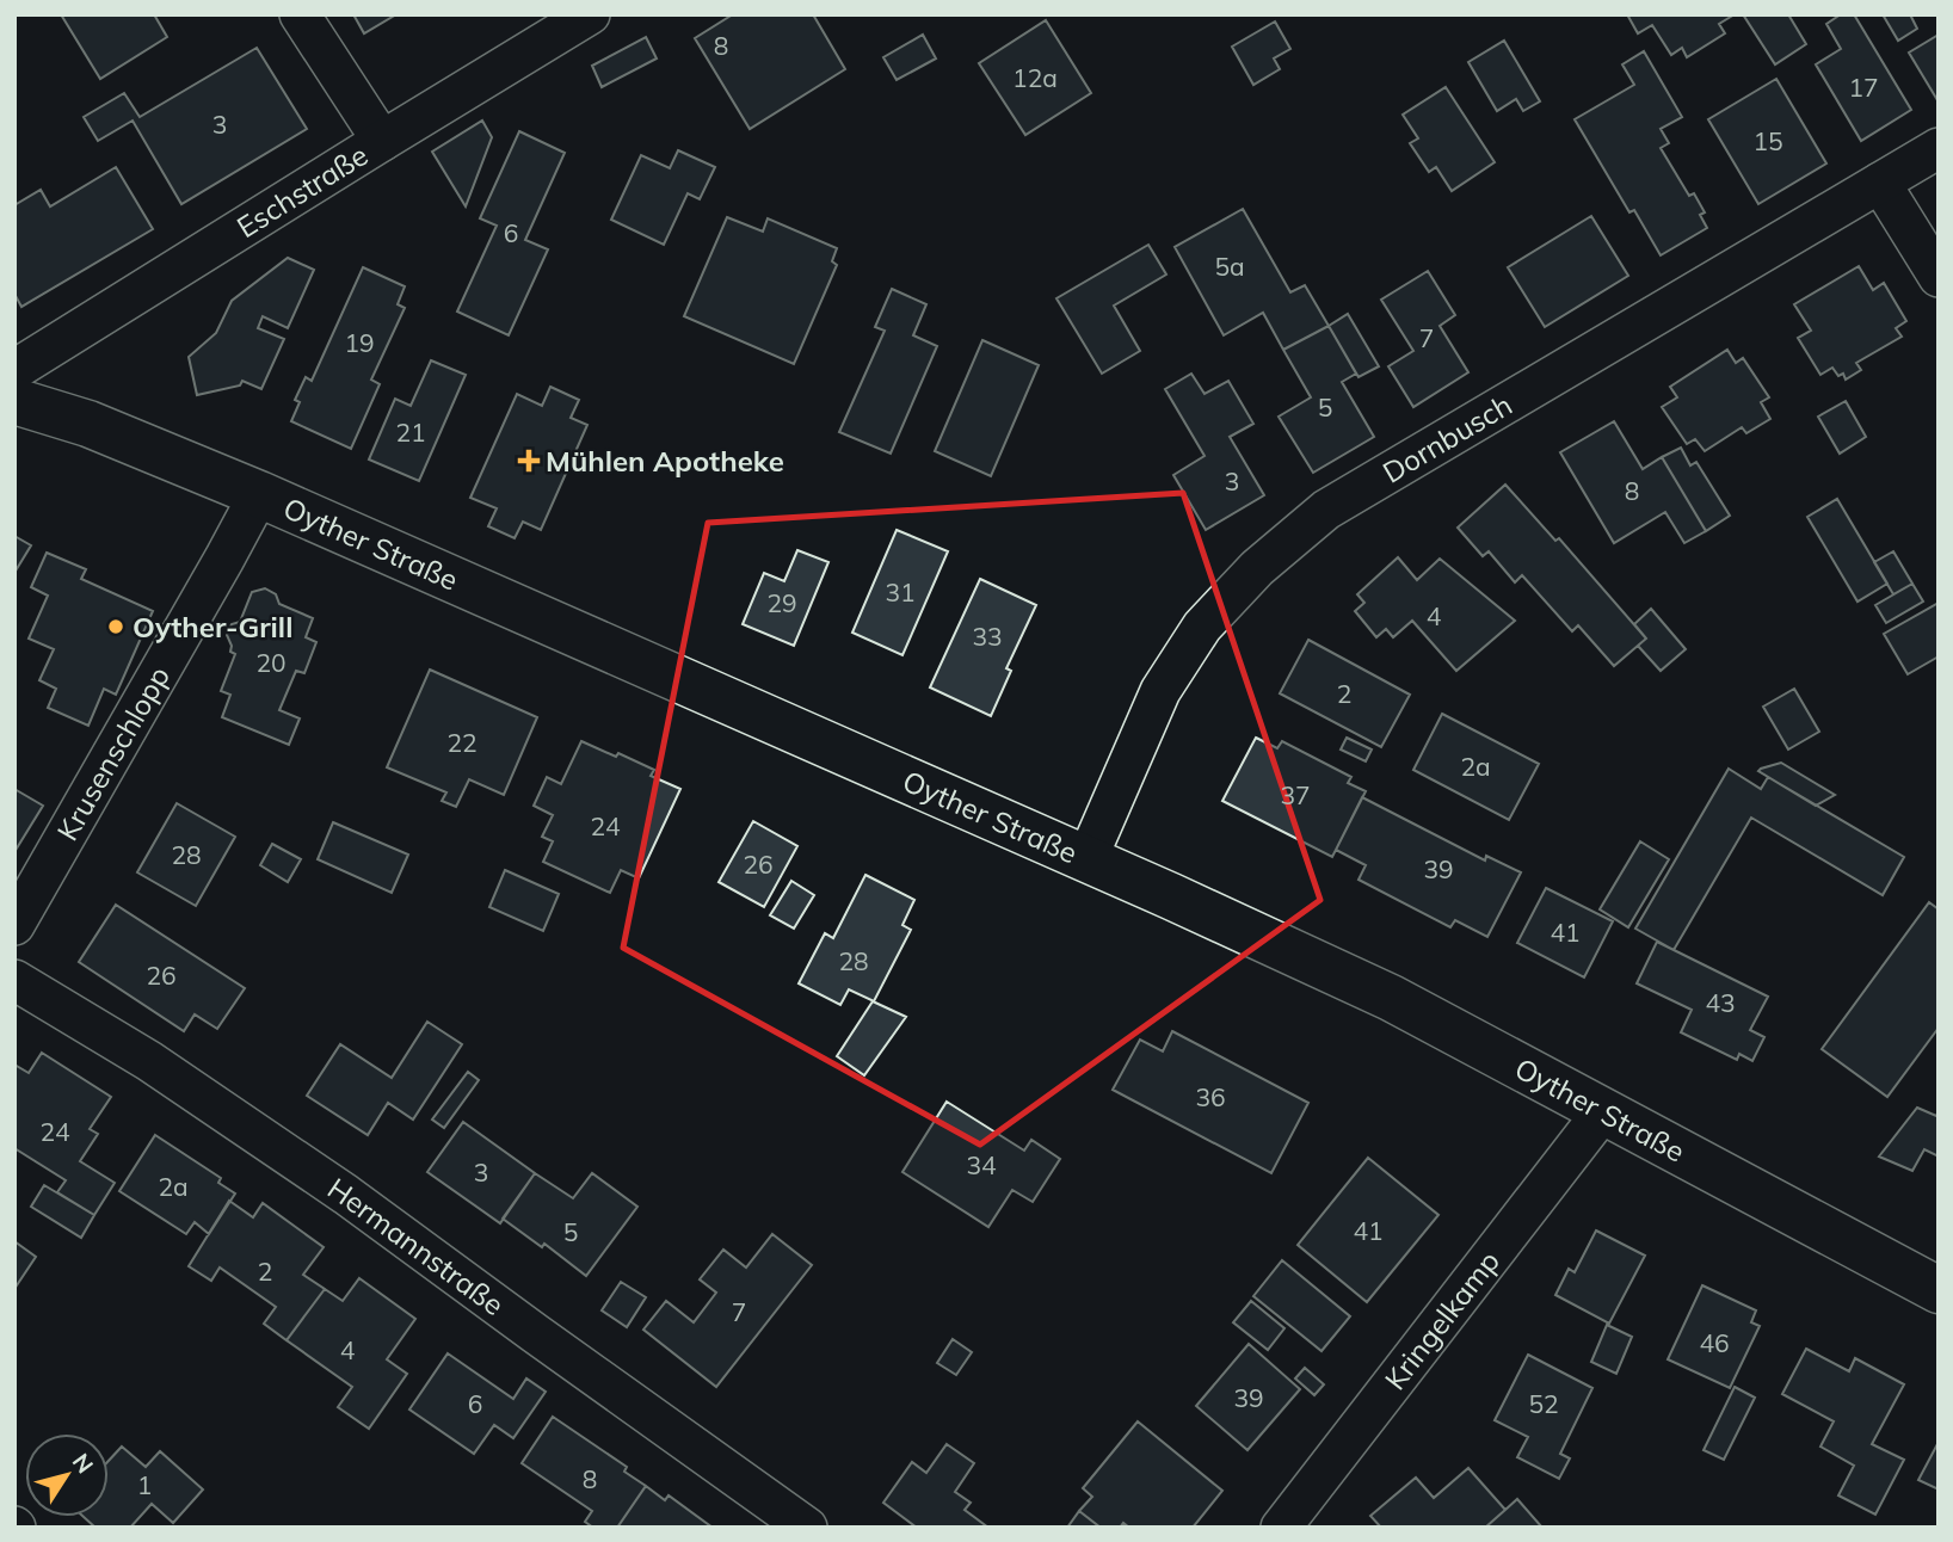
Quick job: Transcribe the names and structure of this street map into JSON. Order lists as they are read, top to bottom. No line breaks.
{"streets":{"main road":["Oyther Straße"],"street":["Eschstraße","Dornbusch","Krusenschlopp","Hermannstraße","Kringelkamp"]},"crossings":[["Dornbusch","Oyther Straße"],["Oyther Straße","Krusenschlopp"],["Oyther Straße","Kringelkamp"]],"places":{"health":["Mühlen Apotheke"],"other":["Oyther-Grill"]},"house_numbers":["8","12a","17","3","15","6","5a","7","19","5","21","3","8","31","29","4","33","20","2","22","2a","37","24","28","26","39","41","28","26","43","36","24","34","3","2a","41","5","2","7","46","4","39","6","52","8","1"],"north":"top right"}
